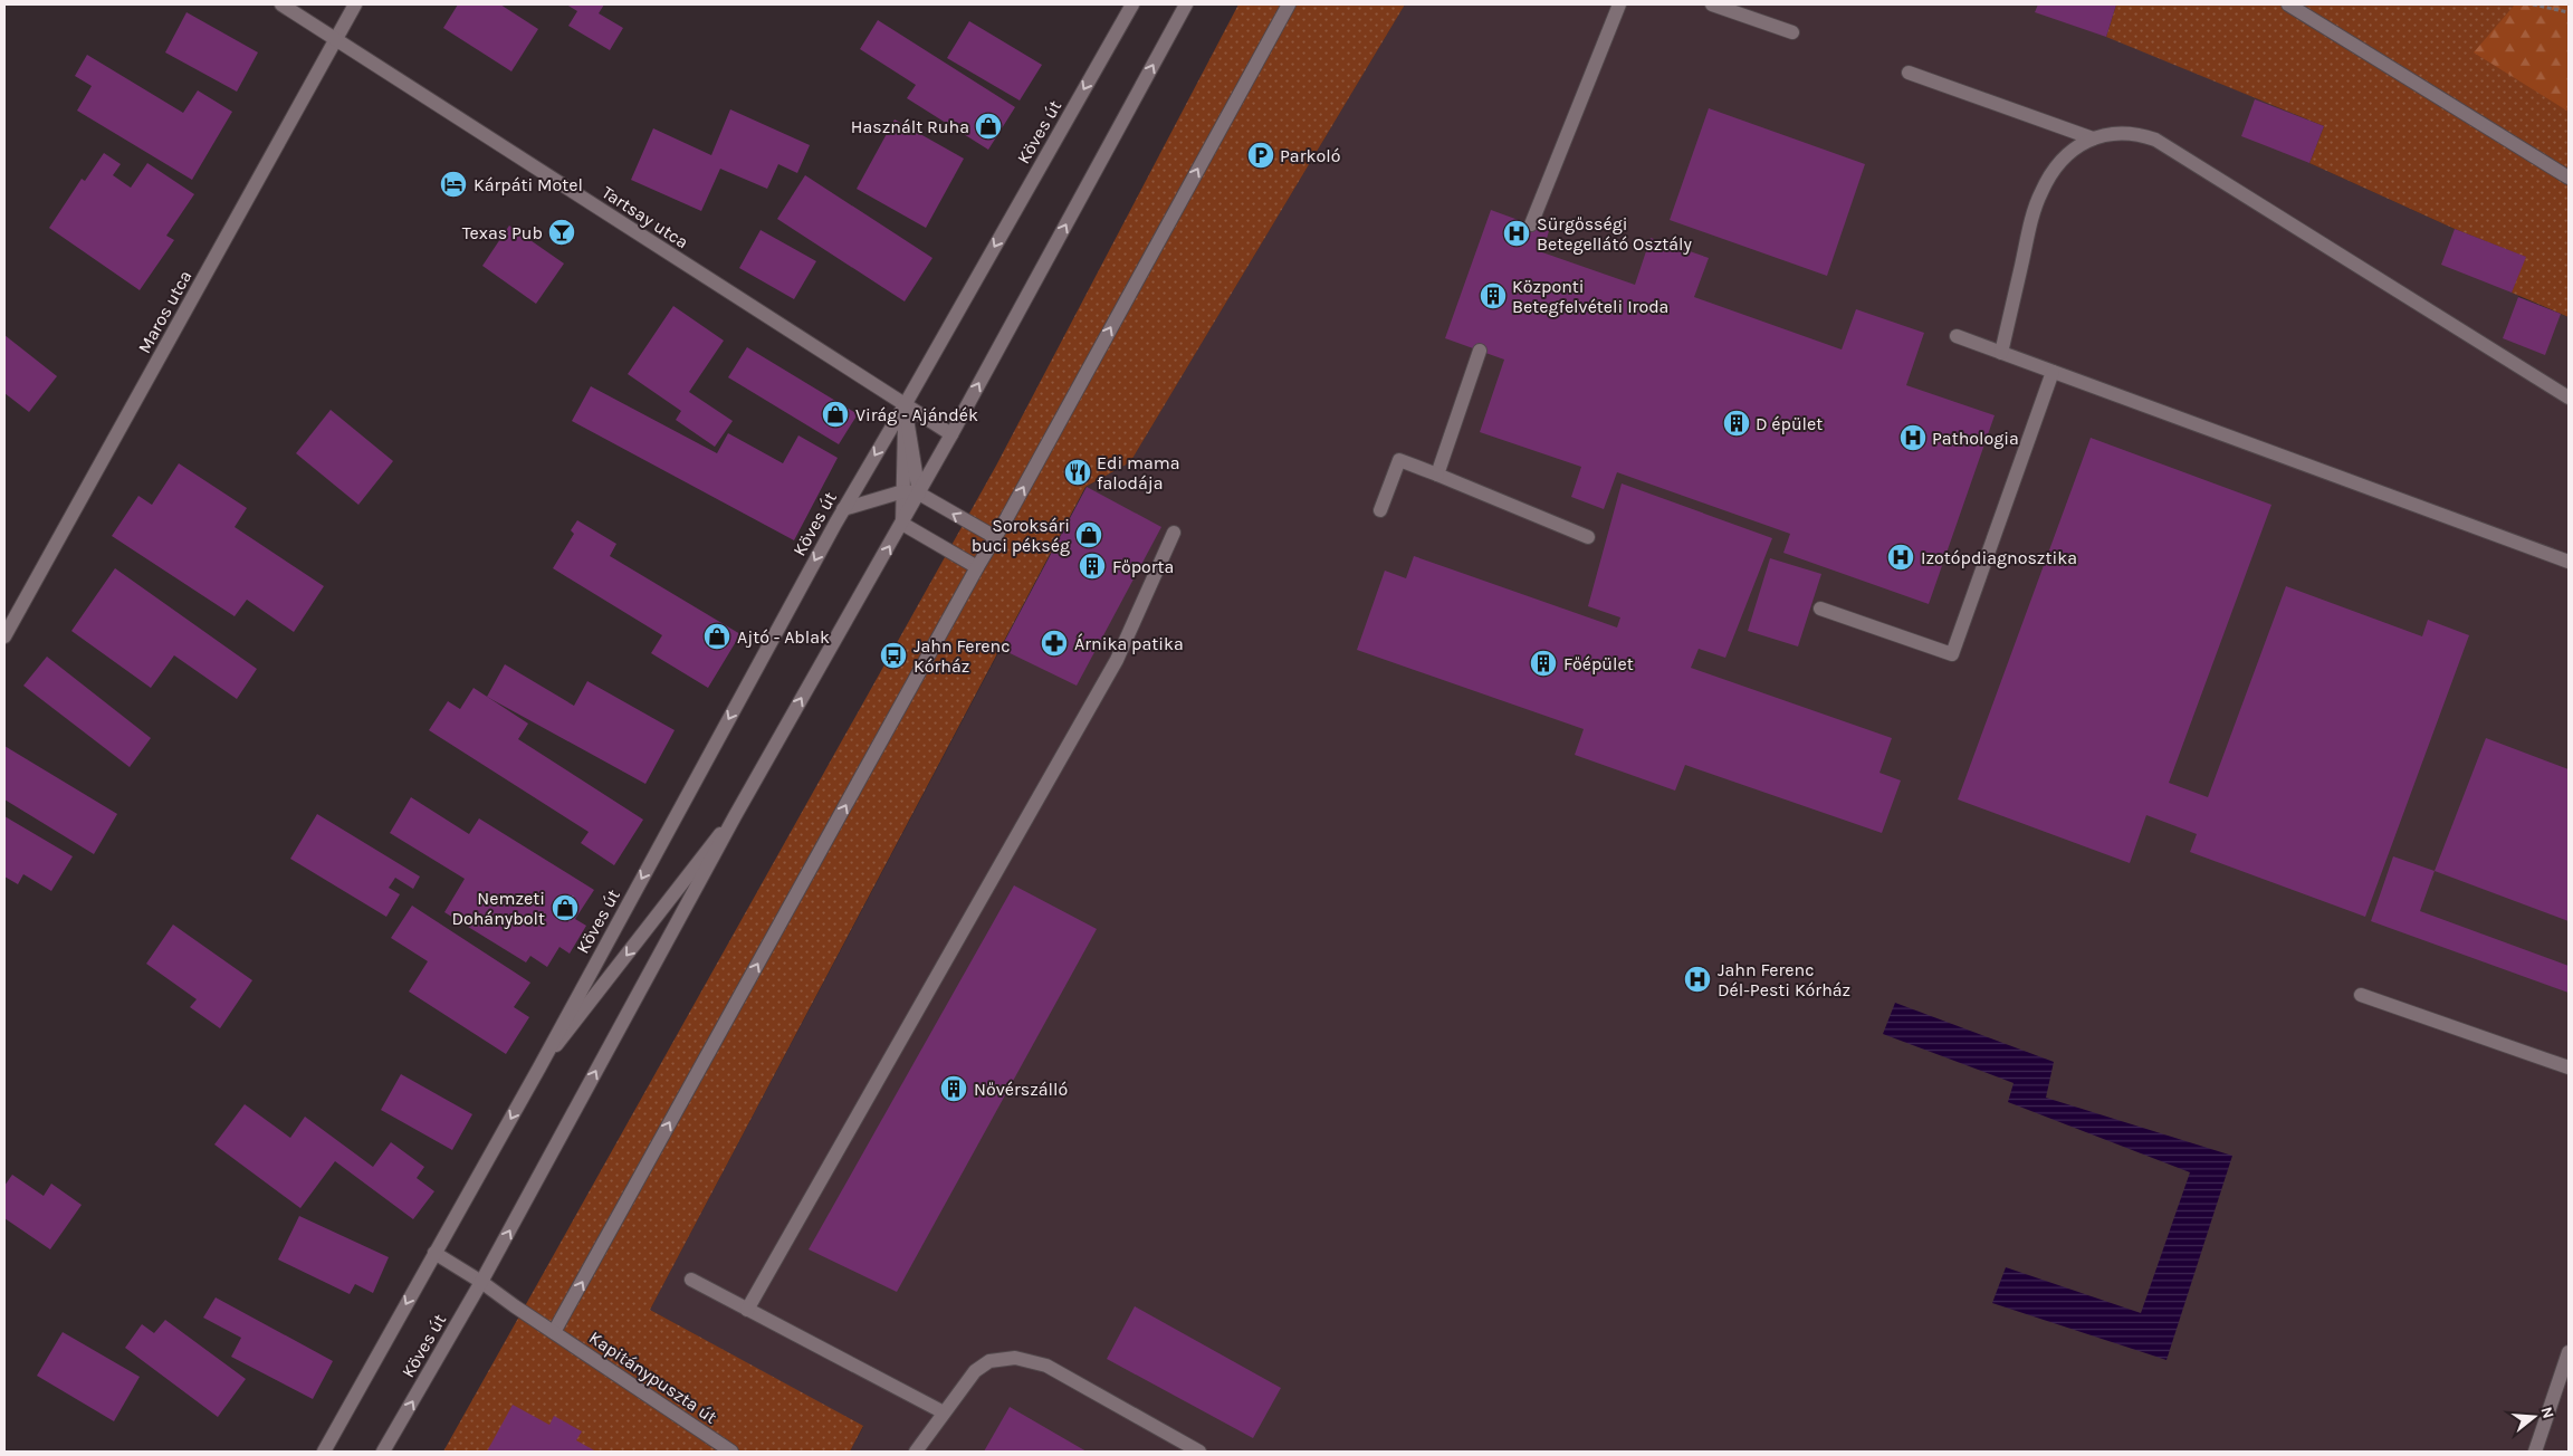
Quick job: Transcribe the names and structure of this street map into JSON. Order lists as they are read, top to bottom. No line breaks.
{"streets":{"street":["Köves út","Tartsay utca","Maros utca","Kapitánypuszta út"]},"crossings":[["Köves út","Tartsay utca"],["Köves út","Kapitánypuszta út"],["Tartsay utca","Maros utca"]],"places":{"shop":["Használt Ruha","Virág - Ajándék","Soroksári buci pékség","Ajtó - Ablak","Nemzeti Dohánybolt"],"parking":["Parkoló"],"hotel":["Kárpáti Motel"],"bar":["Texas Pub"],"hospital":["Sürgősségi Betegellátó Osztály","Pathologia","Izotópdiagnosztika","Jahn Ferenc Dél-Pesti Kórház"],"building":["Központi Betegfelvételi Iroda","D épület","Főporta","Főépület","Nővérszálló"],"restaurant":["Edi mama falodája"],"pharmacy":["Árnika patika"],"bus stop":["Jahn Ferenc Kórház"]},"north":"right"}
